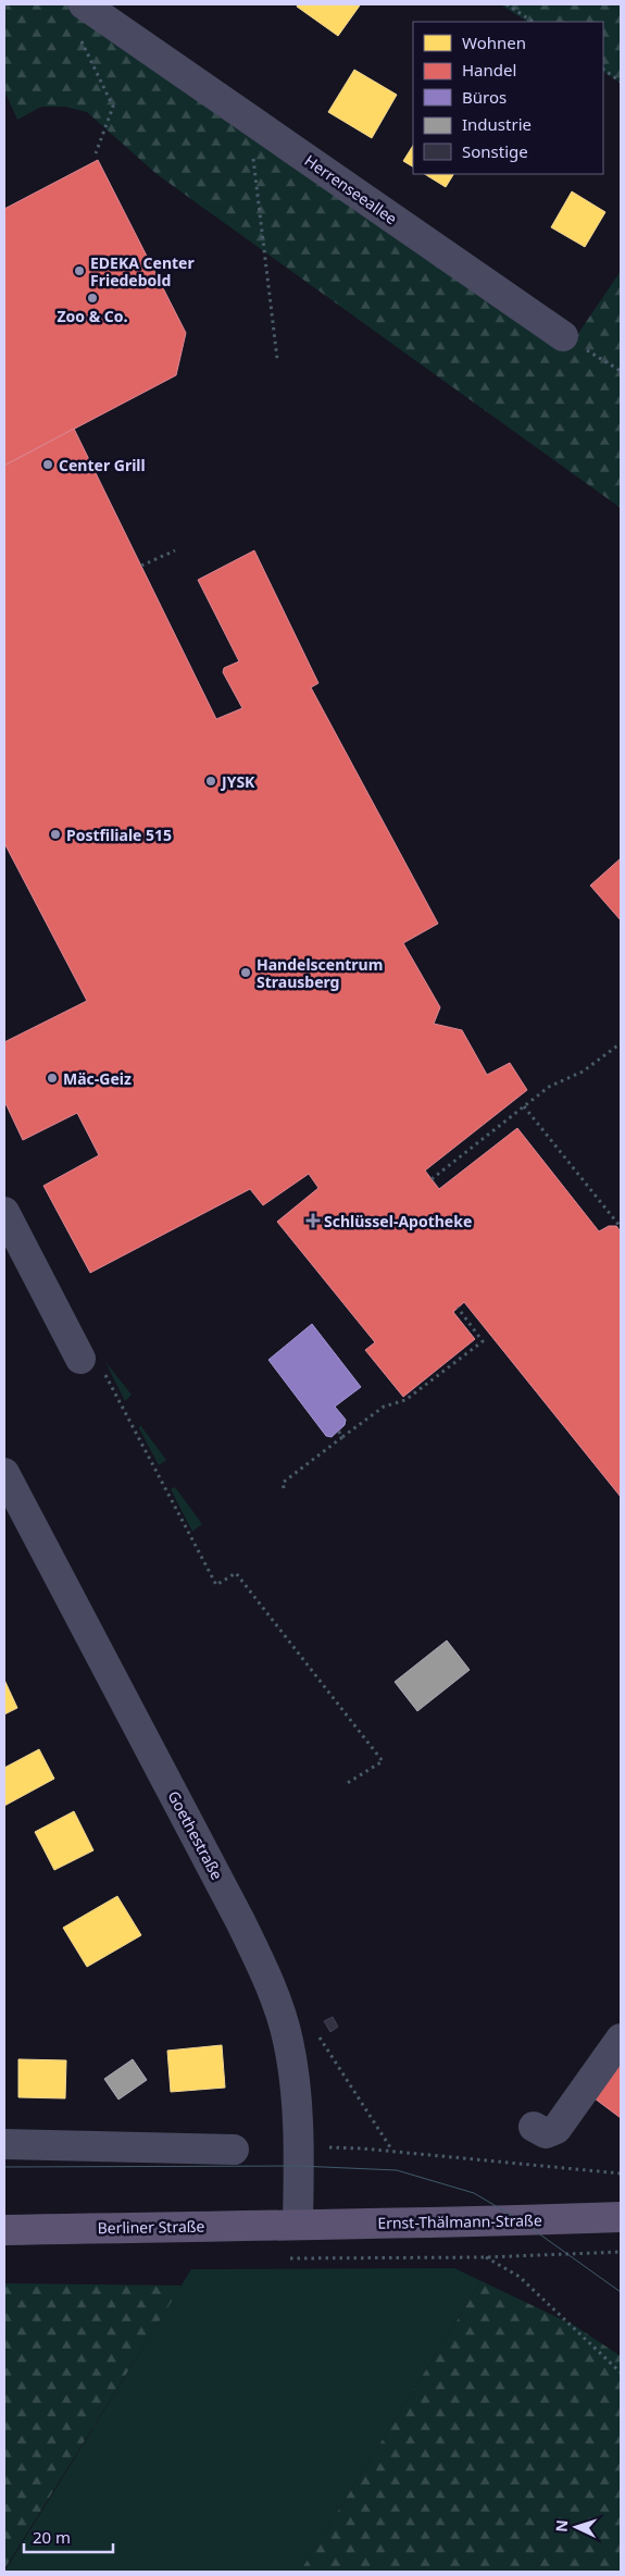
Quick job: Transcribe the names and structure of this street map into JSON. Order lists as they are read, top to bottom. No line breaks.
{"streets":{"main road":["Ernst-Thälmann-Straße","Berliner Straße"],"street":["Herrenseeallee","Goethestraße"]},"crossings":[["Goethestraße","Ernst-Thälmann-Straße"],["Goethestraße","Berliner Straße"],["Ernst-Thälmann-Straße","Berliner Straße"]],"places":{"other":["EDEKA Center Friedebold","Zoo & Co.","Center Grill","JYSK","Postfiliale 515","Handelscentrum Strausberg","Mäc-Geiz"],"health":["Schlüssel-Apotheke"]},"legend":["Wohnen","Handel","Büros","Industrie","Sonstige"],"scale_bar":"20 m","north":"left"}
